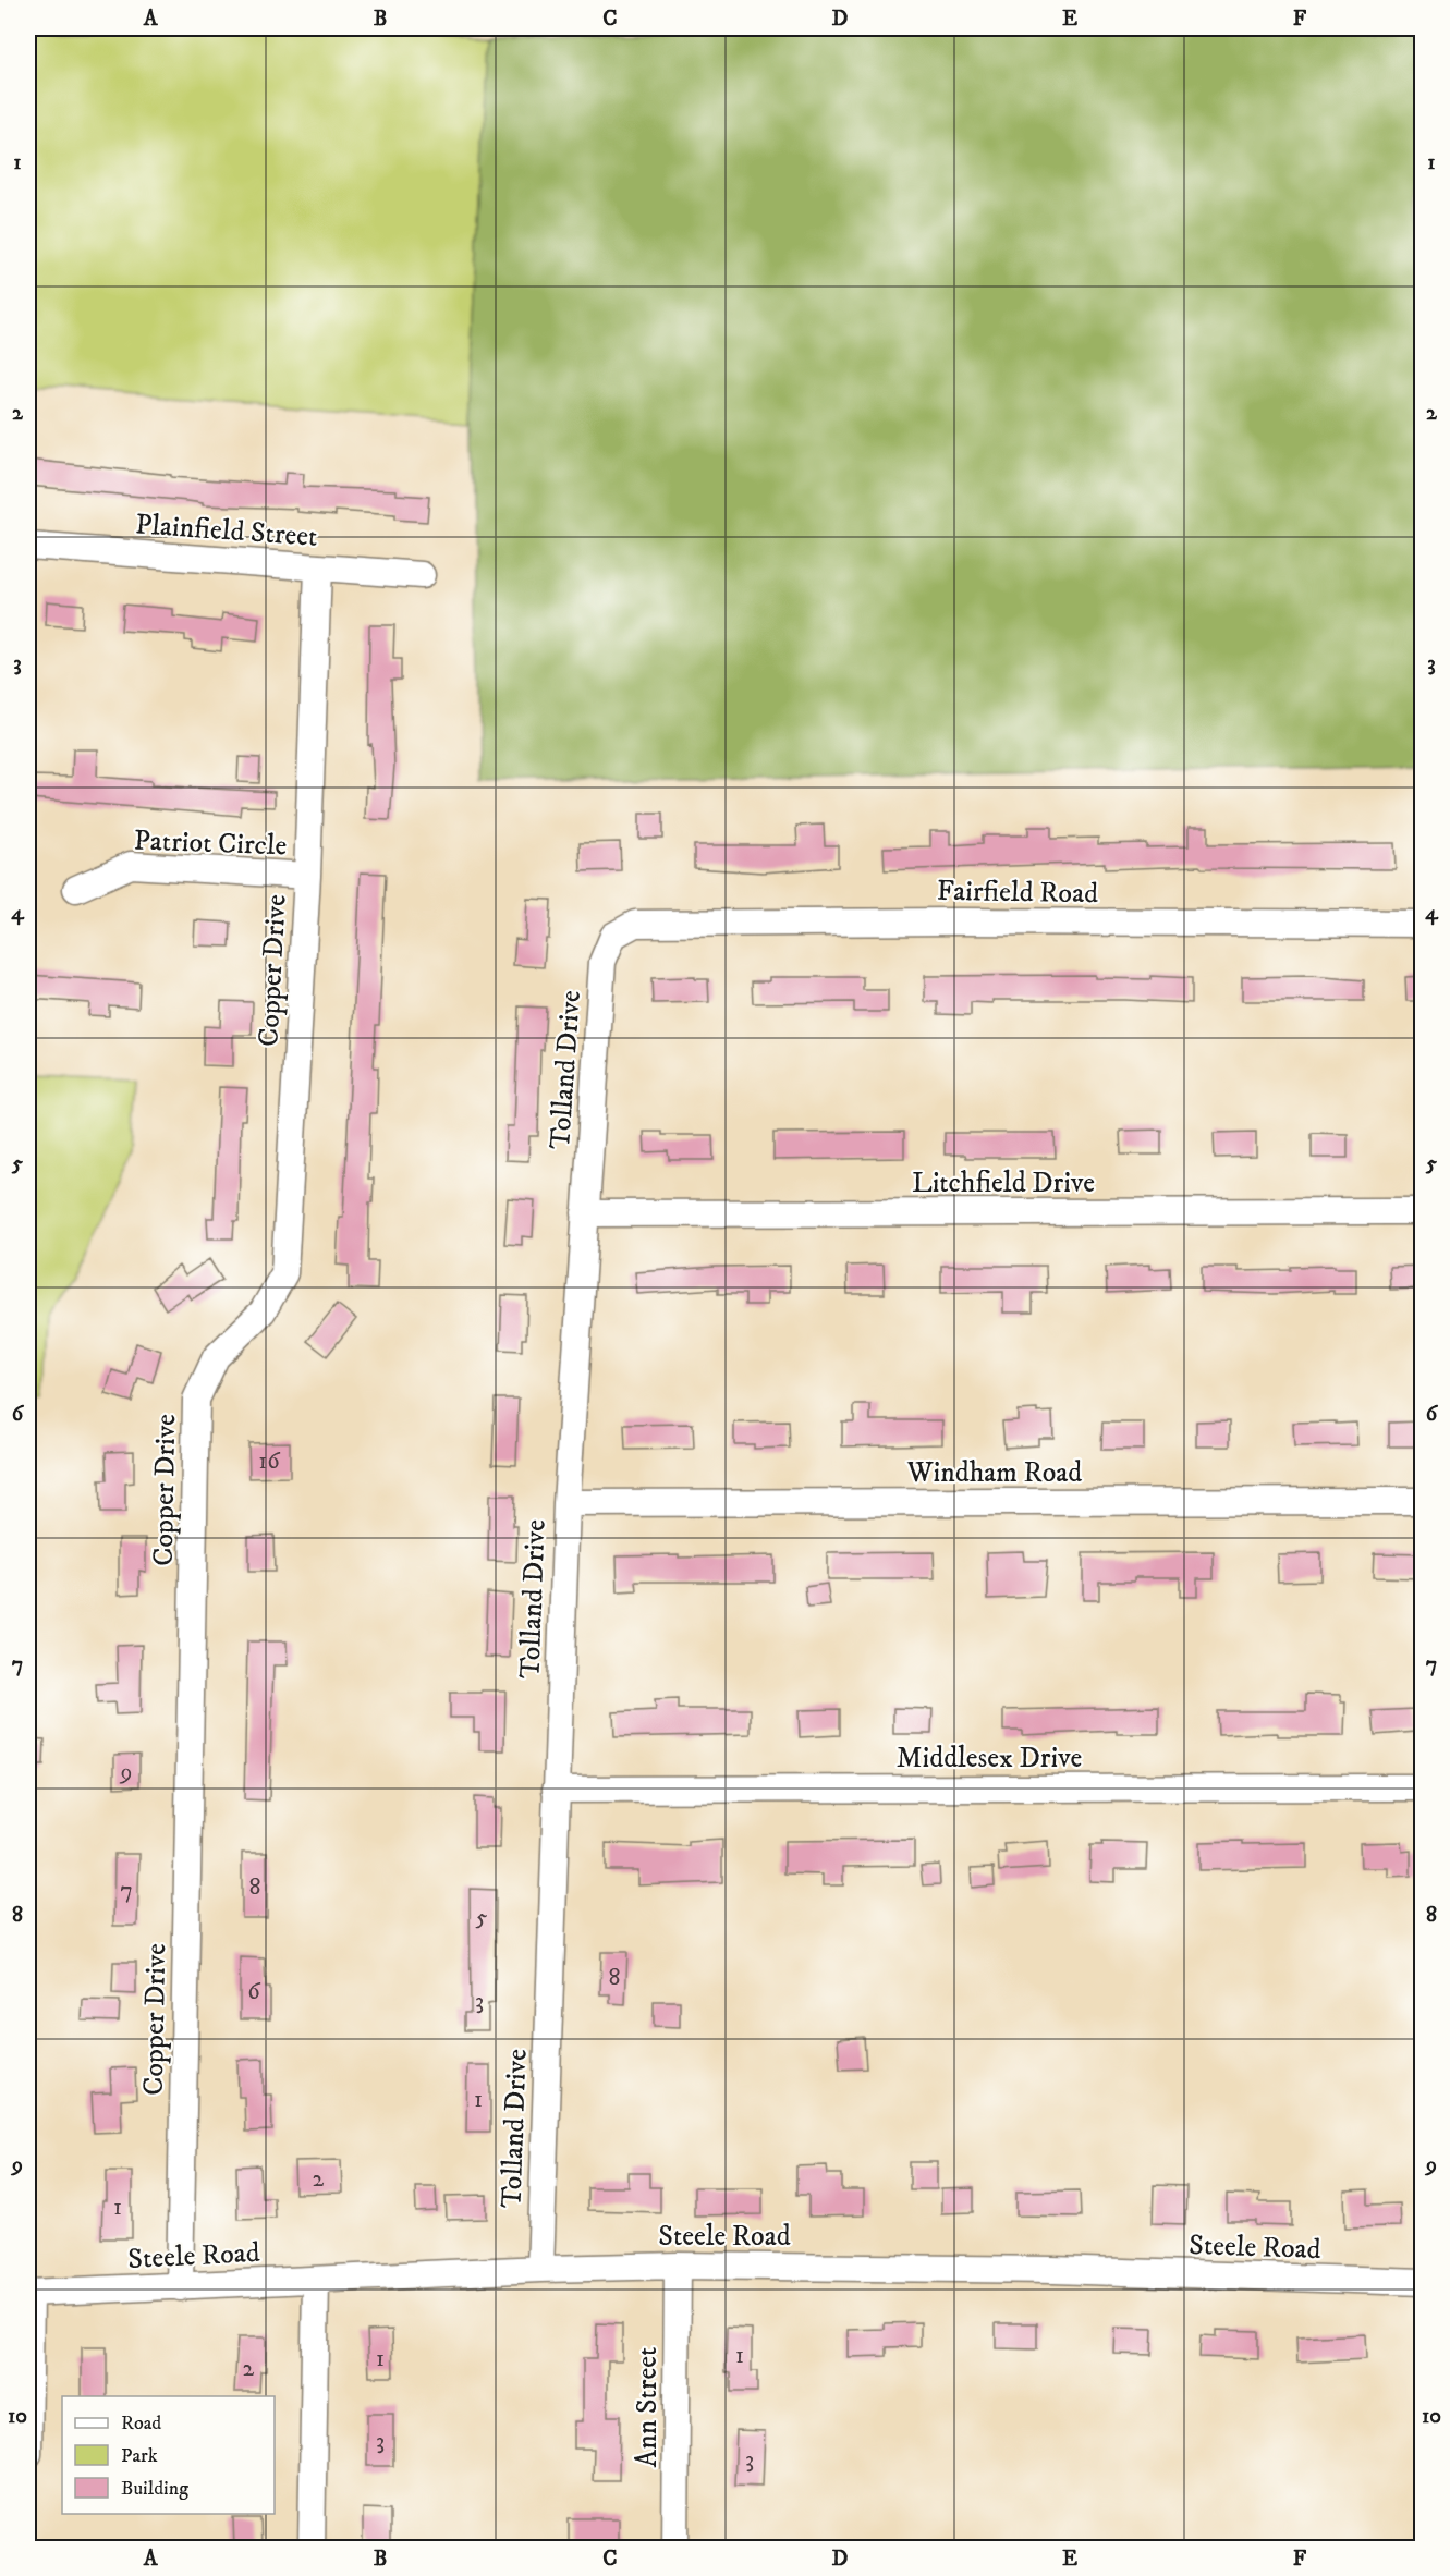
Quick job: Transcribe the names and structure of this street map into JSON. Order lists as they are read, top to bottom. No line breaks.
{"streets":{"street":["Plainfield Street","Patriot Circle","Fairfield Road","Copper Drive","Tolland Drive","Litchfield Drive","Windham Road","Middlesex Drive","Steele Road","Ann Street"]},"crossings":[["Plainfield Street","Copper Drive"],["Patriot Circle","Copper Drive"],["Fairfield Road","Tolland Drive"],["Copper Drive","Steele Road"],["Tolland Drive","Litchfield Drive"],["Tolland Drive","Windham Road"],["Tolland Drive","Middlesex Drive"],["Tolland Drive","Steele Road"],["Steele Road","Ann Street"]],"house_numbers":["16","9","8","7","5","8","6","3","1","2","1","1","1","2","3","3"],"legend":["Road","Park","Building"],"grid":{"columns":["A","B","C","D","E","F"],"rows":["1","2","3","4","5","6","7","8","9","10"]}}
